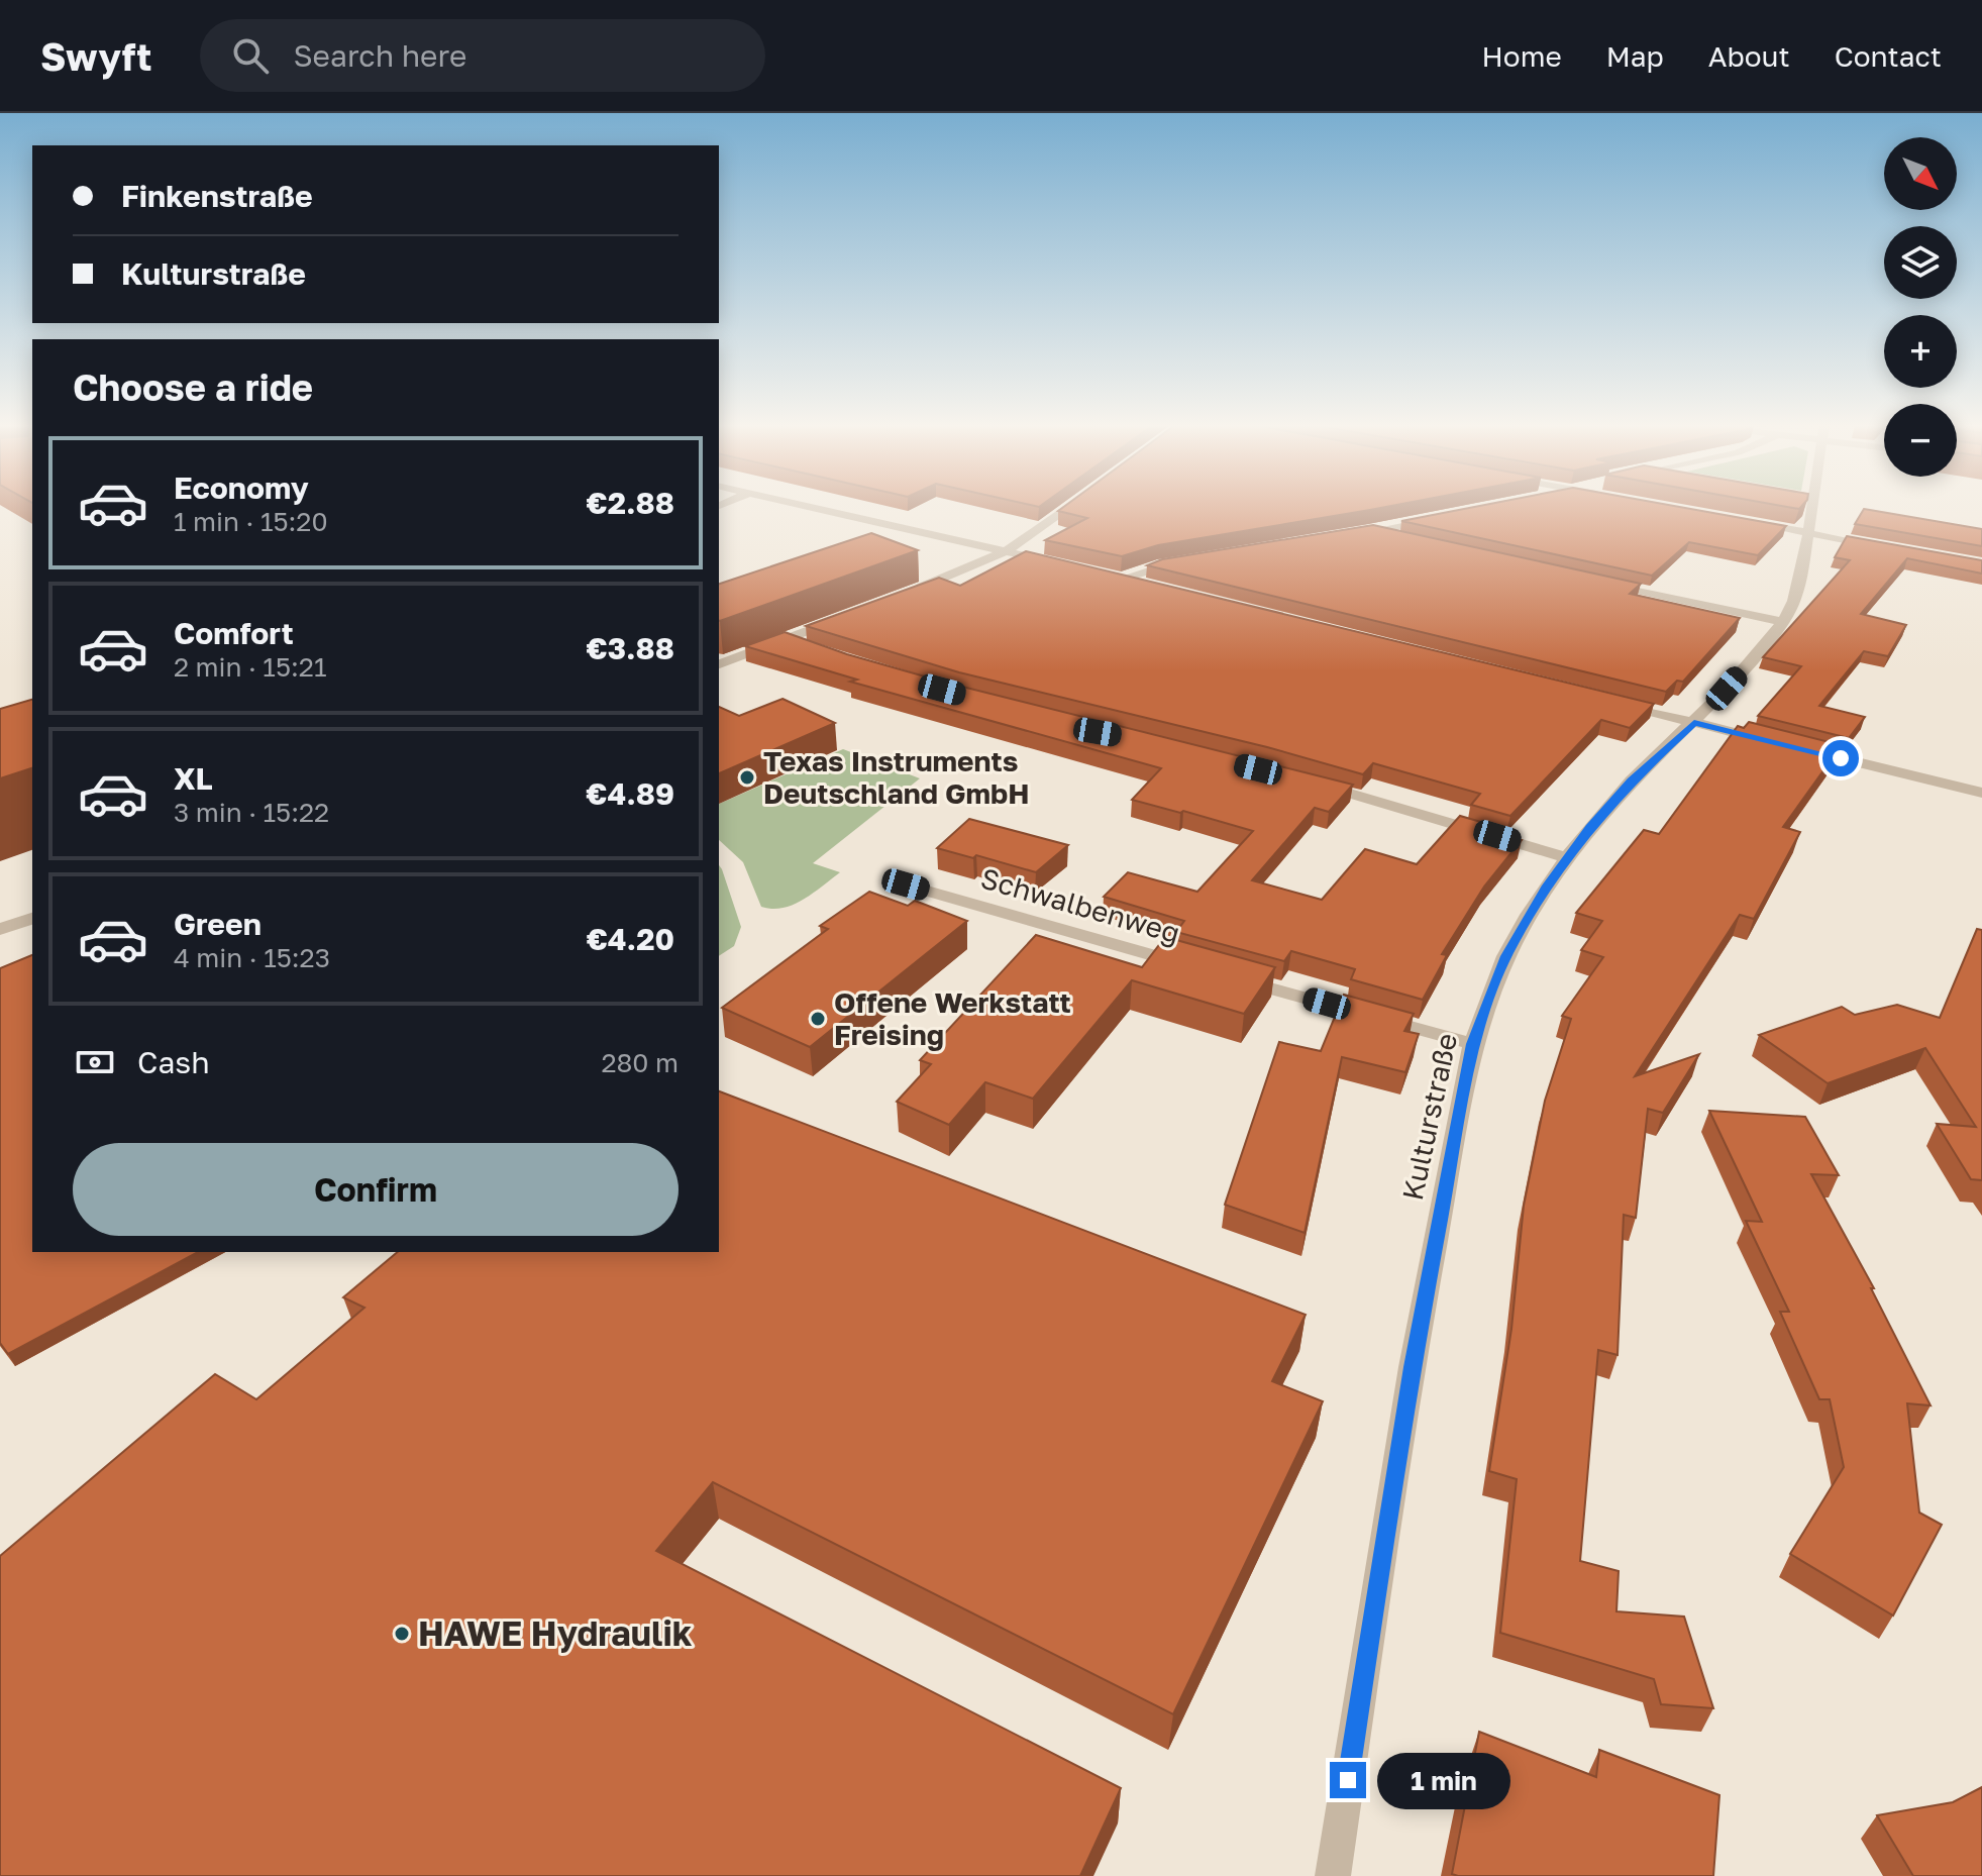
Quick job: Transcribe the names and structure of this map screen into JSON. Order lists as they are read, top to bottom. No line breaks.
{"streets":{"street":["Schwalbenweg","Kulturstraße"]},"places":["Texas Instruments Deutschland GmbH","Offene Werkstatt Freising","HAWE Hydraulik"],"north":"bottom right","page":{"header":"Swyft","search":"Search here","nav":["Home","Map","About","Contact"],"map_buttons":["+","−"],"banner":["Finkenstraße","Kulturstraße"],"heading":"Choose a ride","list":[{"name":"Economy","note":"1 min · 15:20","value":"€2.88"},{"name":"Comfort","note":"2 min · 15:21","value":"€3.88"},{"name":"XL","note":"3 min · 15:22","value":"€4.89"},{"name":"Green","note":"4 min · 15:23","value":"€4.20"}],"pay":["Cash","280 m"],"buttons":"Confirm","bubble":"1 min"}}
